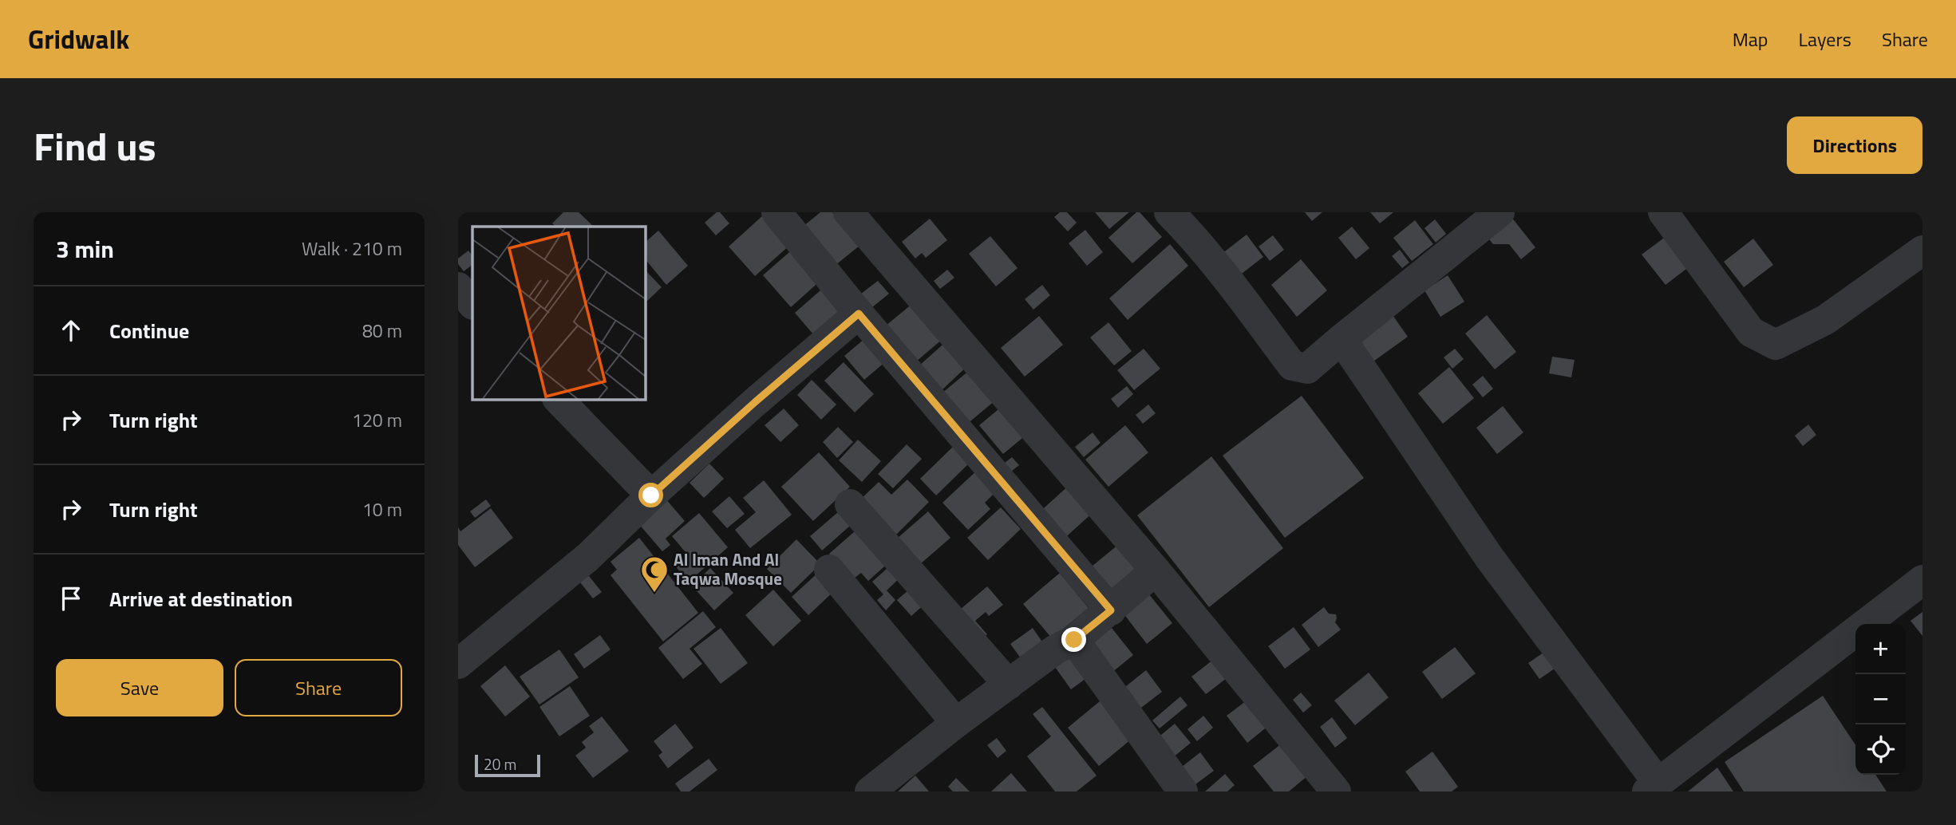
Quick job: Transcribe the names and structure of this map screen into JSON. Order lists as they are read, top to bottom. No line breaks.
{"places":{"mosque":["Al Iman And Al Taqwa Mosque"]},"scale_bar":"20 m","page":{"header":"Gridwalk","nav":["Map","Layers","Share"],"title":"Find us","buttons":["Directions",["Save","Share"]],"heading":["3 min","Walk · 210 m"],"list":[["Continue","80 m"],["Turn right","120 m"],["Turn right","10 m"],"Arrive at destination"],"map_buttons":["+","−"],"scale":"20 m"}}
